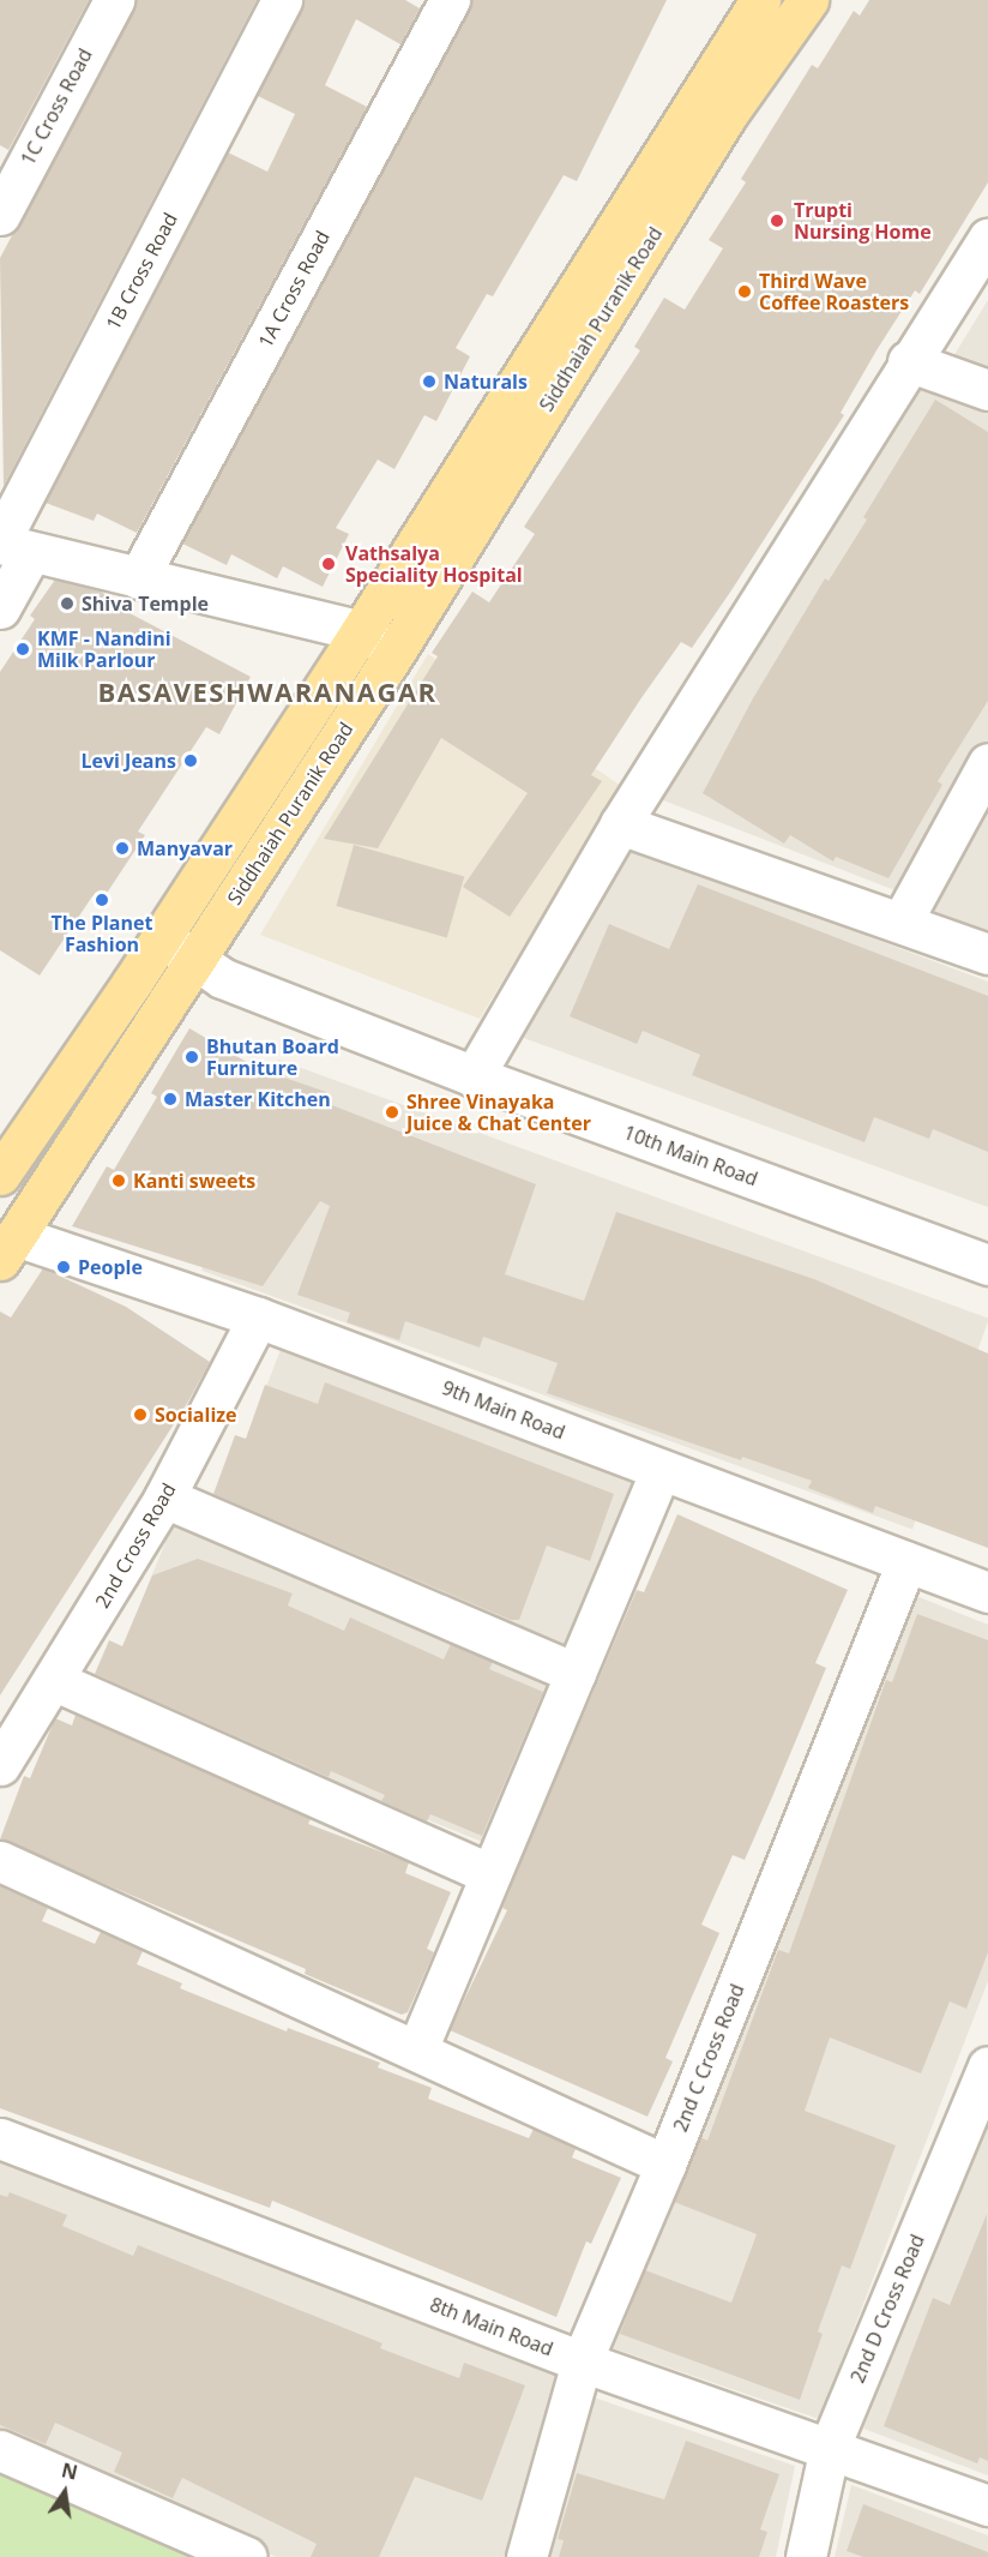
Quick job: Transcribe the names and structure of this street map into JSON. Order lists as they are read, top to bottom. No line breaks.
{"streets":{"main road":["Siddhaiah Puranik Road"],"street":["1C Cross Road","1B Cross Road","1A Cross Road","10th Main Road","9th Main Road","2nd Cross Road","2nd C Cross Road","2nd D Cross Road","8th Main Road"]},"crossings":[["Siddhaiah Puranik Road","10th Main Road"],["Siddhaiah Puranik Road","9th Main Road"],["9th Main Road","2nd Cross Road"],["9th Main Road","2nd C Cross Road"],["2nd C Cross Road","8th Main Road"],["2nd D Cross Road","8th Main Road"]],"districts":["BASAVESHWARANAGAR"],"places":["Trupti Nursing Home","Third Wave Coffee Roasters","Naturals","Vathsalya Speciality Hospital","Shiva Temple","KMF - Nandini Milk Parlour","Levi Jeans","Manyavar","The Planet Fashion","Bhutan Board Furniture","Master Kitchen","Shree Vinayaka Juice & Chat Center","Kanti sweets","People","Socialize"],"north":"top"}
